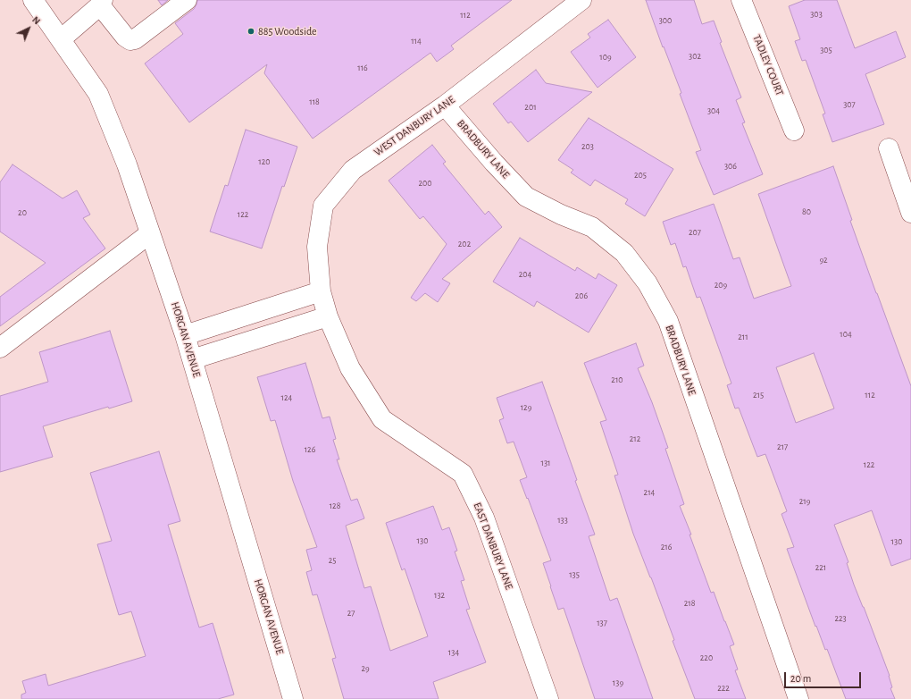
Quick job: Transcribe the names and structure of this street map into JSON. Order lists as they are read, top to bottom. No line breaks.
{"streets":{"street":["TADLEY COURT","WEST DANBURY LANE","BRADBURY LANE","HORGAN AVENUE","EAST DANBURY LANE"]},"crossings":[["WEST DANBURY LANE","BRADBURY LANE"],["WEST DANBURY LANE","EAST DANBURY LANE"]],"places":["885 Woodside"],"house_numbers":["303","112","300","114","305","302","109","116","118","307","201","304","203","120","306","205","200","80","20","122","207","202","92","204","209","206","104","211","210","215","112","124","129","212","217","126","131","122","214","219","128","133","130","130","216","25","221","135","132","218","27","223","137","134","220","29","139","222"],"scale_bar":"20 m","north":"top right"}
